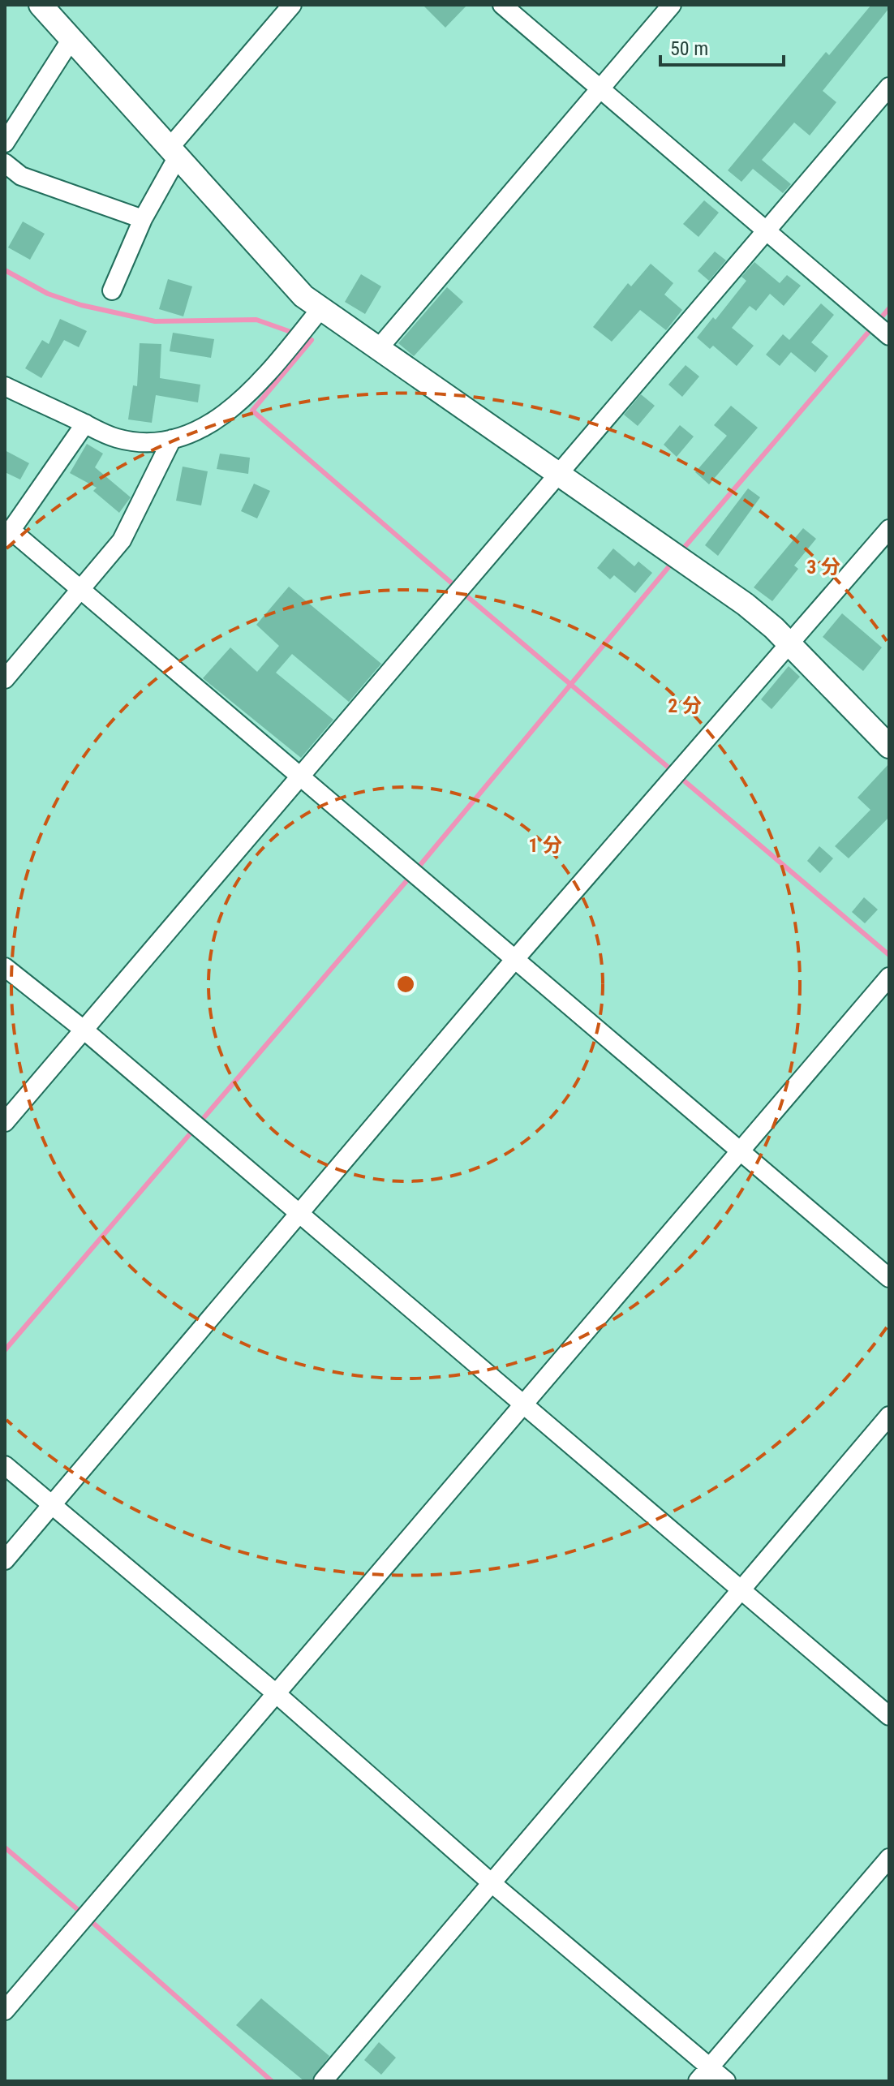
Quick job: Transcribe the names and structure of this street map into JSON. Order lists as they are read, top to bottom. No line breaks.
{"scale_bar":"50 m","rings":["3 分","2 分","1 分"]}
